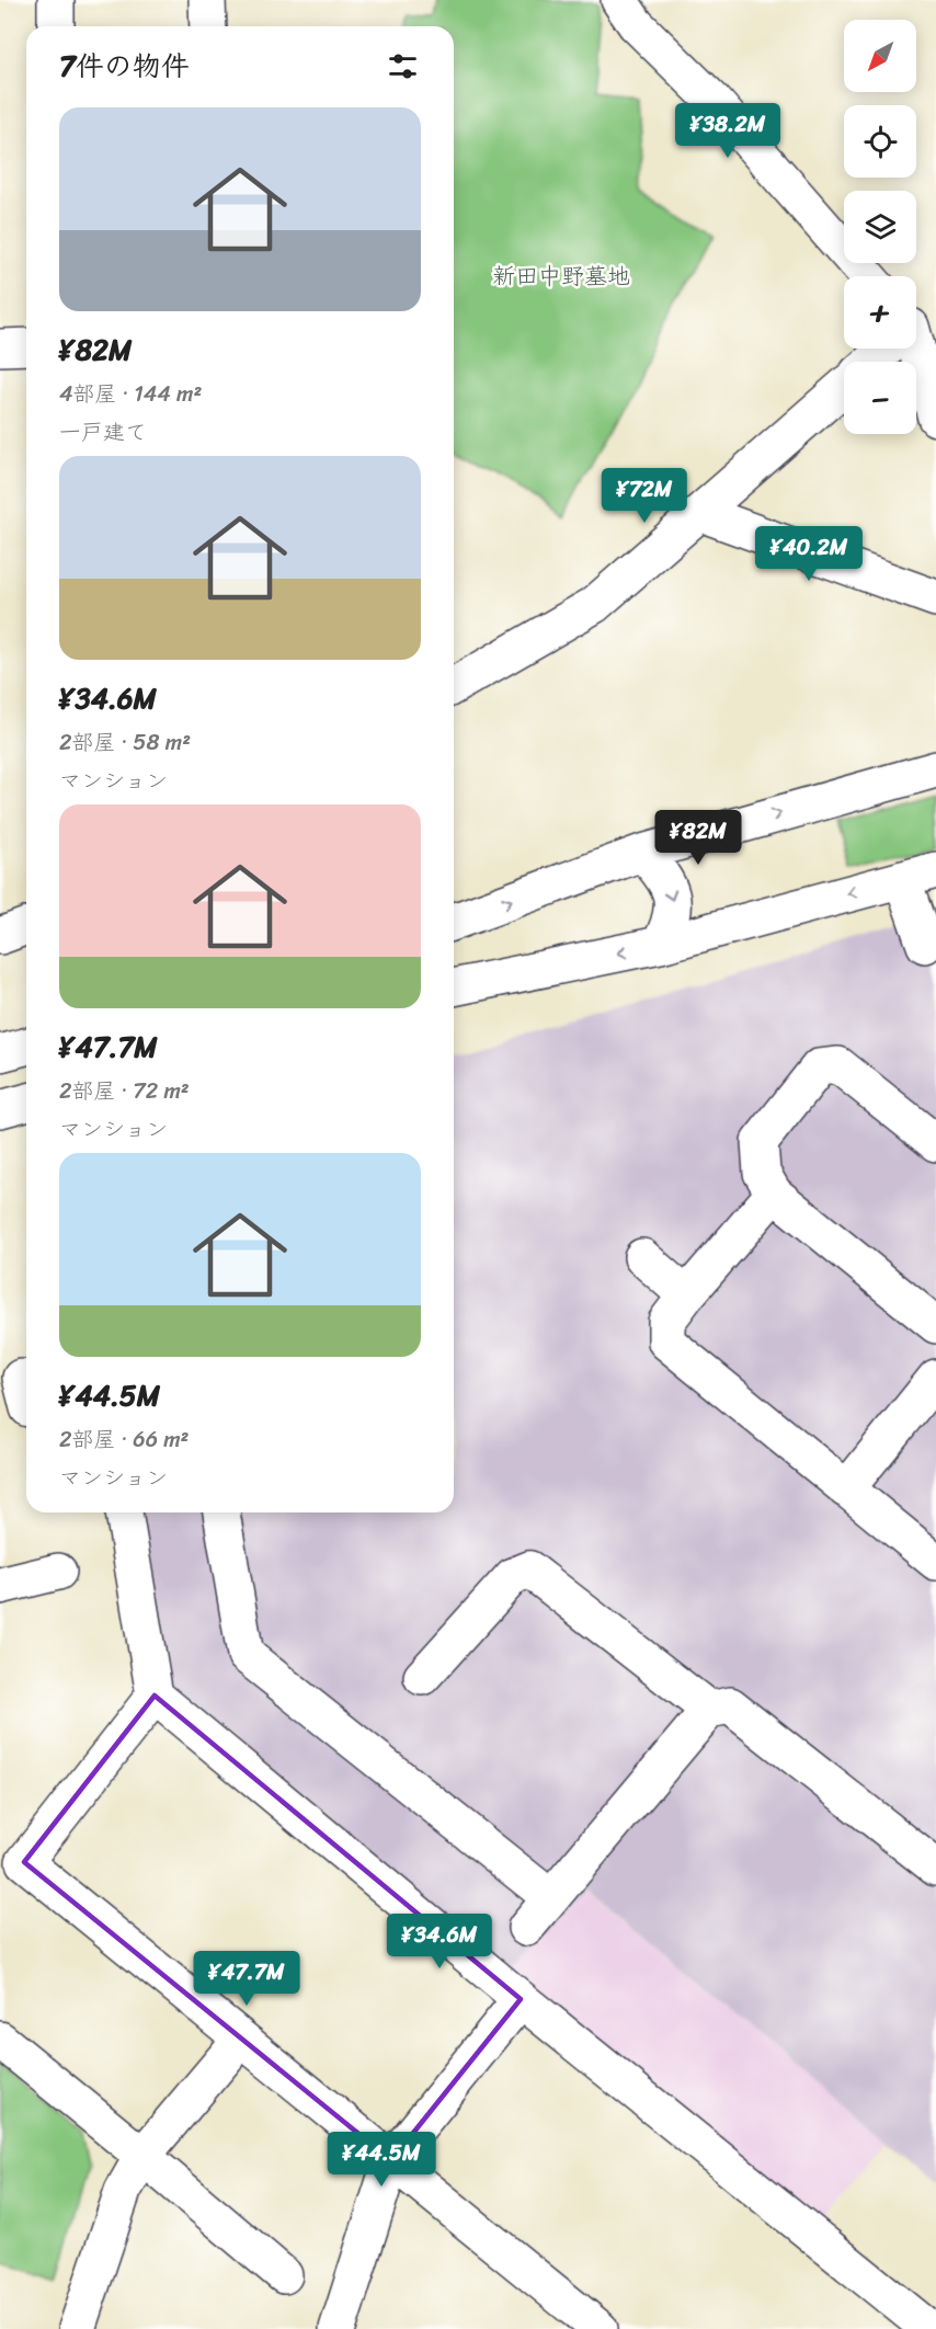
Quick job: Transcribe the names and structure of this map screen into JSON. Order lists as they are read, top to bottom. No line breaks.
{"parks":["新田中野墓地"],"north":"bottom left","page":{"map_buttons":["+","−"],"heading":"7件の物件","price":["¥38.2M","¥72M","¥40.2M","¥82M","¥34.6M","¥47.7M","¥44.5M"],"list":[{"name":"¥82M","note":"4部屋 · 144 m² · 一戸建て"},{"name":"¥34.6M","note":"2部屋 · 58 m² · マンション"},{"name":"¥47.7M","note":"2部屋 · 72 m² · マンション"},{"name":"¥44.5M","note":"2部屋 · 66 m² · マンション"}]}}
